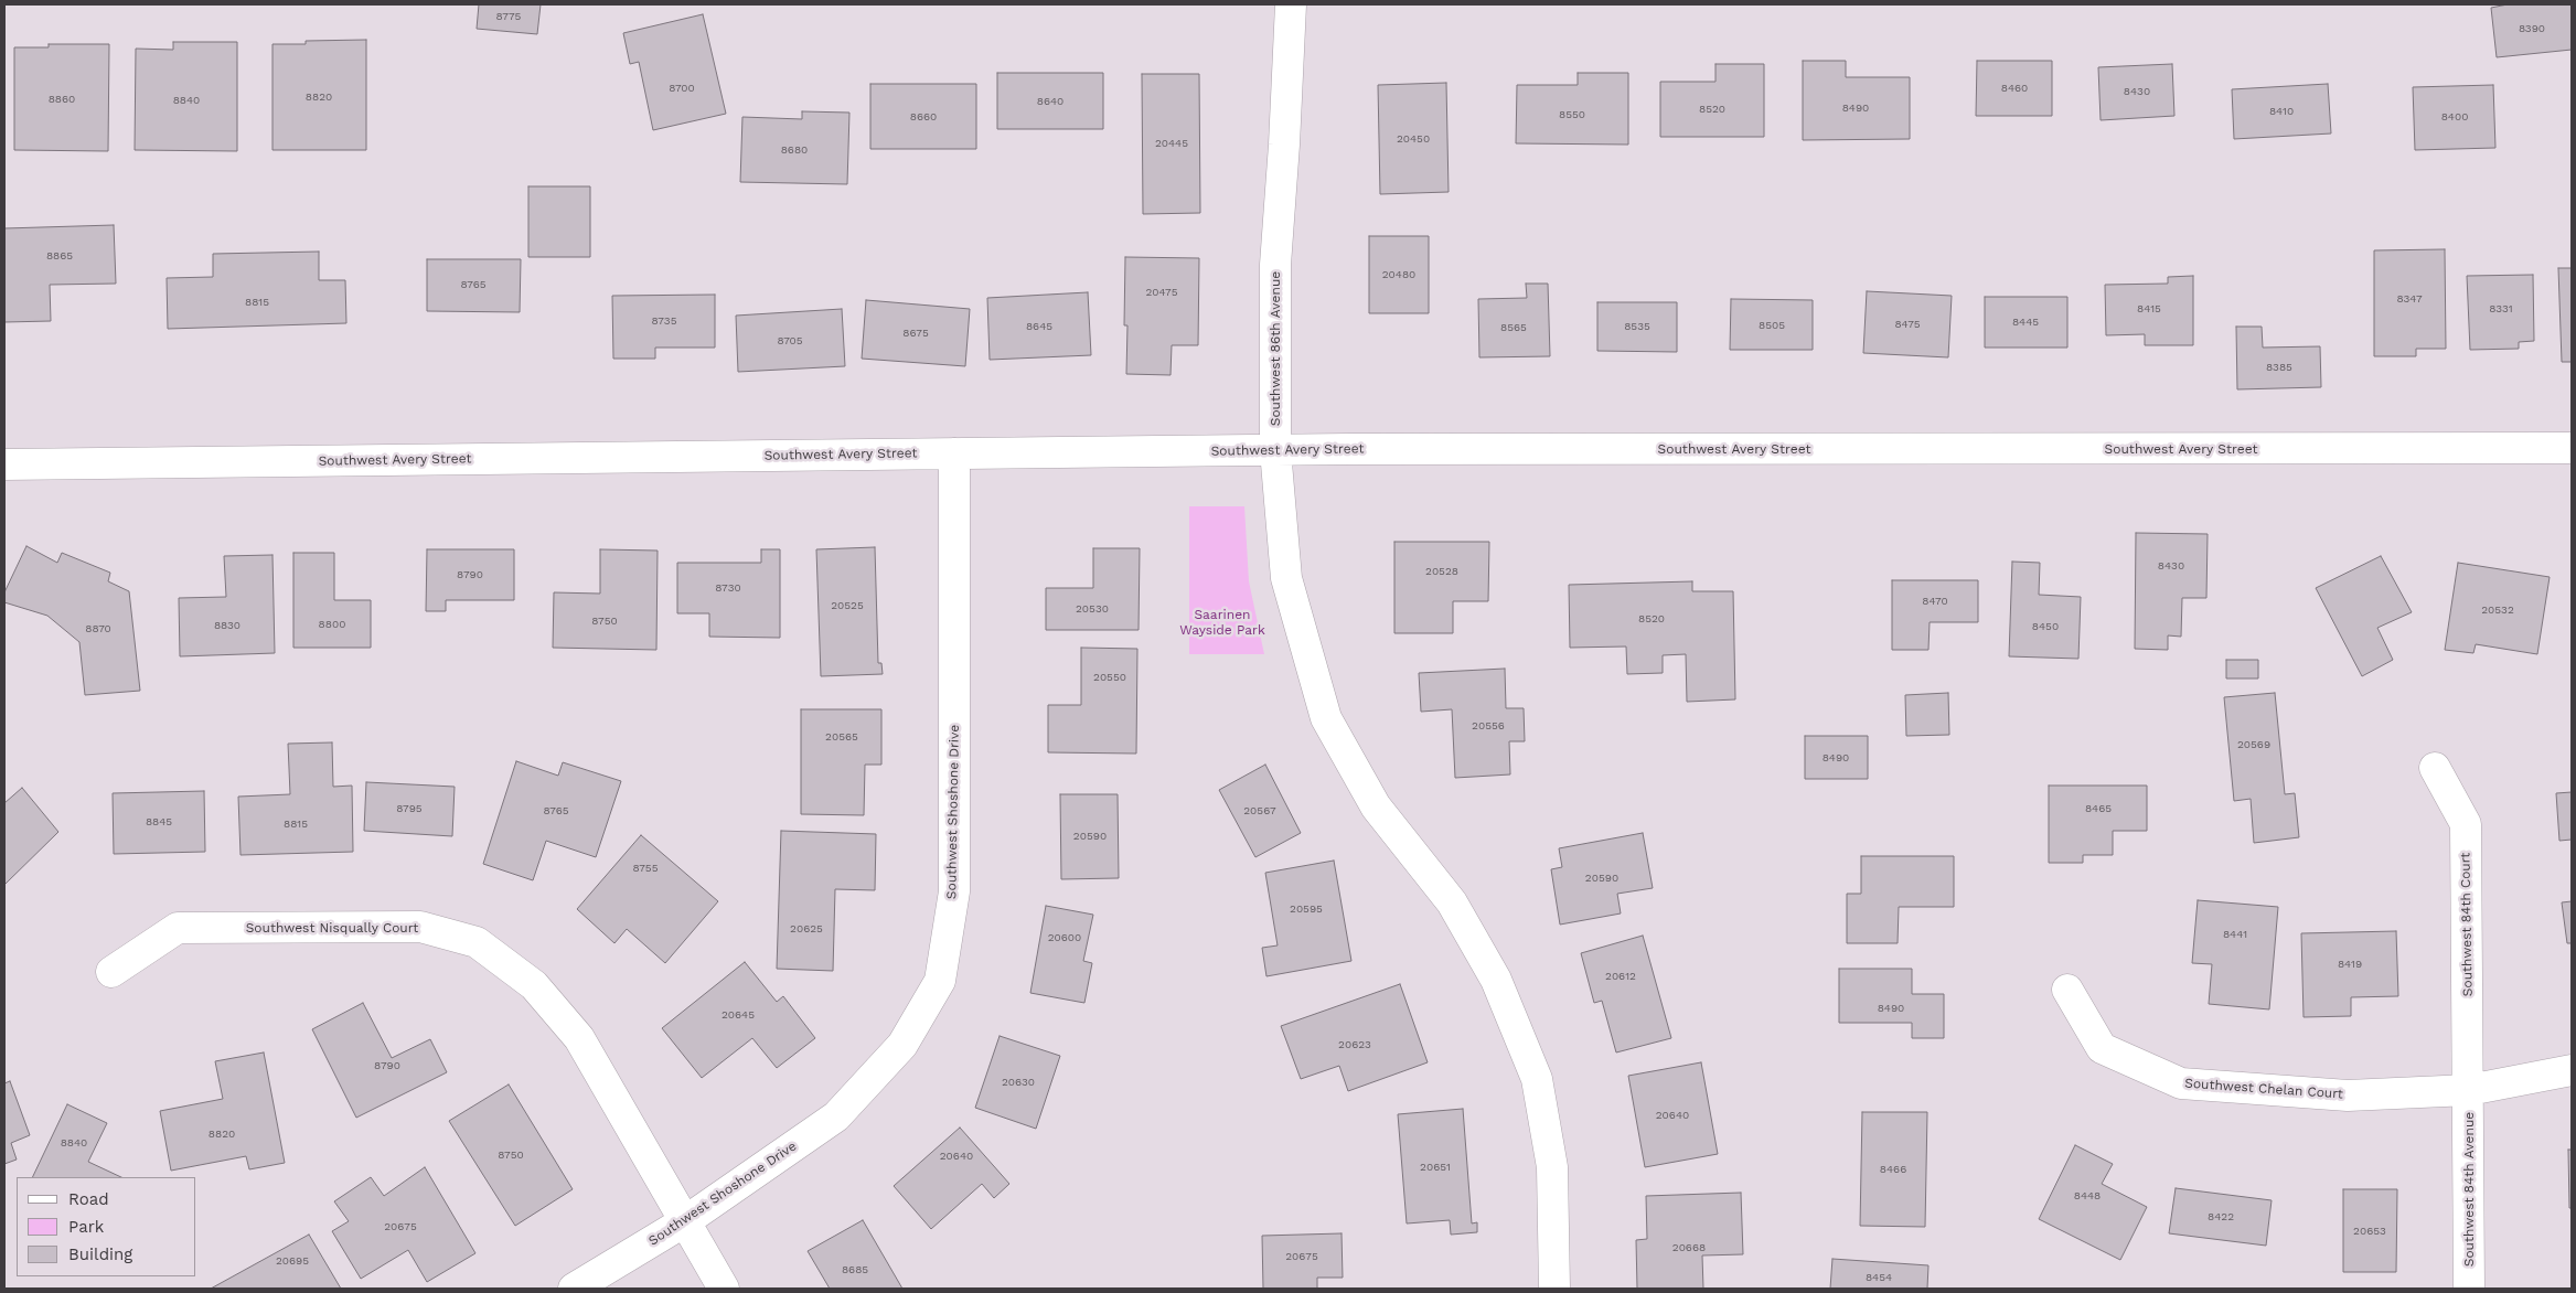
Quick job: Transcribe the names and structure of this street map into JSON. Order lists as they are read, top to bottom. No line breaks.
{"streets":{"street":["Southwest 86th Avenue","Southwest Avery Street","Southwest Shoshone Drive","Southwest 84th Court","Southwest Nisqually Court","Southwest Chelan Court","Southwest 84th Avenue"]},"crossings":[["Southwest 86th Avenue","Southwest Avery Street"],["Southwest Avery Street","Southwest Shoshone Drive"],["Southwest Shoshone Drive","Southwest Nisqually Court"],["Southwest 84th Court","Southwest Chelan Court"],["Southwest 84th Court","Southwest 84th Avenue"],["Southwest Chelan Court","Southwest 84th Avenue"]],"parks":["Saarinen Wayside Park"],"house_numbers":["8775","8390","8700","8460","8430","8820","8860","8840","8640","8490","8520","8410","8550","8660","8400","20450","20445","8680","8865","20480","8765","20475","8347","8815","8415","8331","8735","8445","8475","8505","8645","8535","8565","8675","8705","8385","8430","20528","8790","8730","8470","20525","20530","20532","8520","8750","8800","8830","8450","8870","20550","20556","20565","20569","8490","8795","8465","8765","20567","8845","8815","20590","8755","20590","20595","20625","8441","20600","8419","20612","8490","20645","20623","8790","20630","20640","8820","8840","8750","20640","20651","8466","8448","8422","20675","20653","20668","20675","20695","8685","8454"],"legend":["Road","Park","Building"]}
